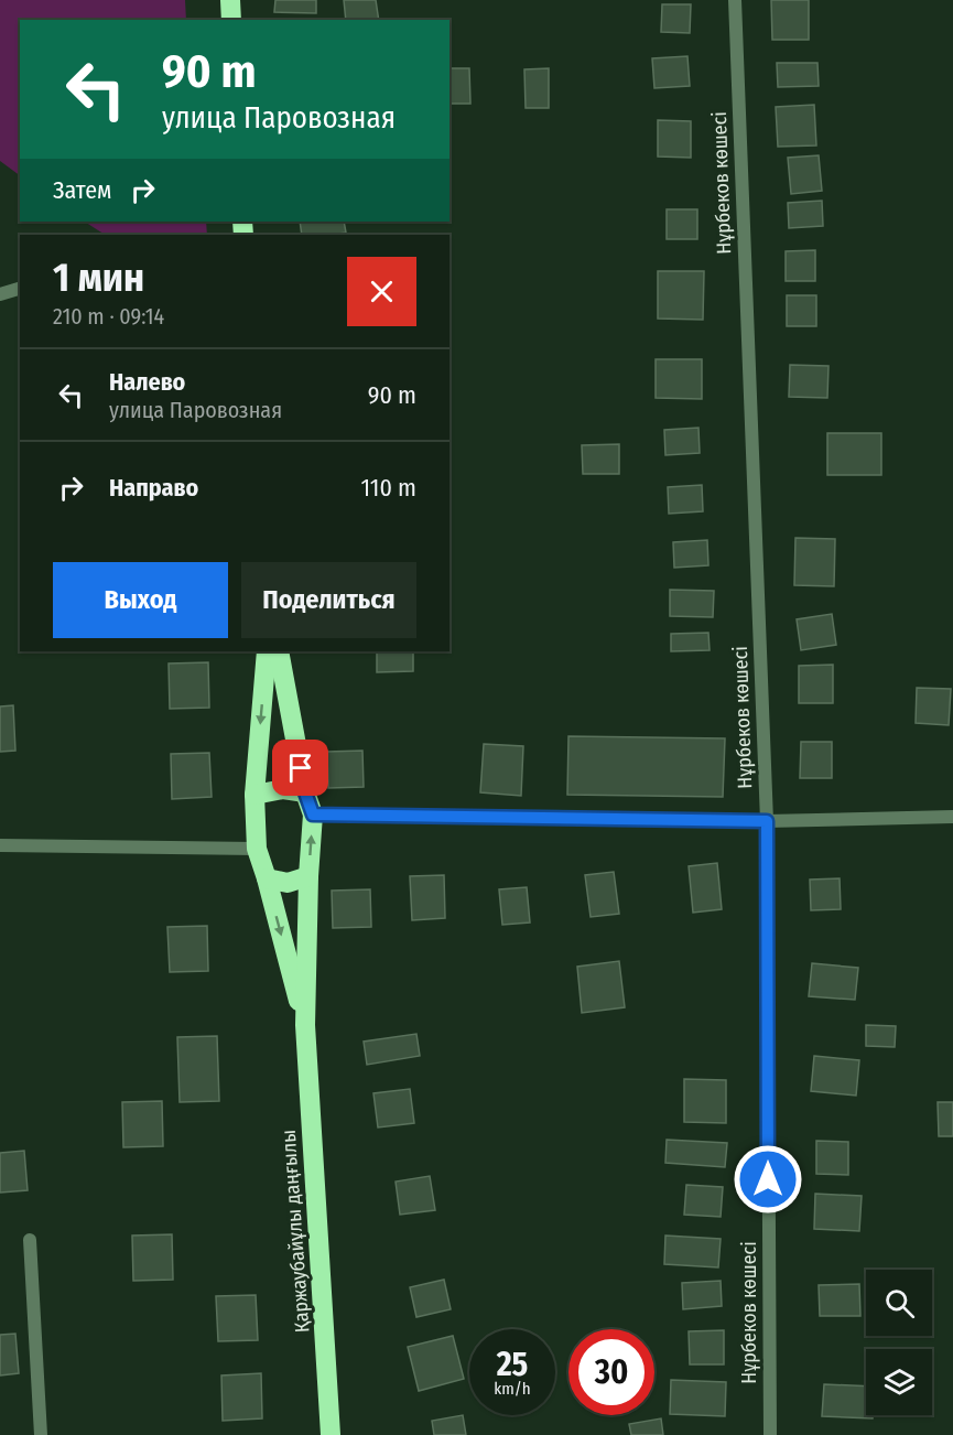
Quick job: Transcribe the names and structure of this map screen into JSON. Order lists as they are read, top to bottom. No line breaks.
{"streets":{"highway":["Қаржаубайұлы даңғылы"],"street":["Нұрбеков көшесі"]},"page":{"turn":["90 m","улица Паровозная"],"then":"Затем","heading":["1 мин","210 m · 09:14"],"list":[{"name":"Налево","note":"улица Паровозная","value":"90 m"},{"name":"Направо","value":"110 m"}],"buttons":["Выход","Поделиться"],"speed":"25 km/h","limit":"30"}}
